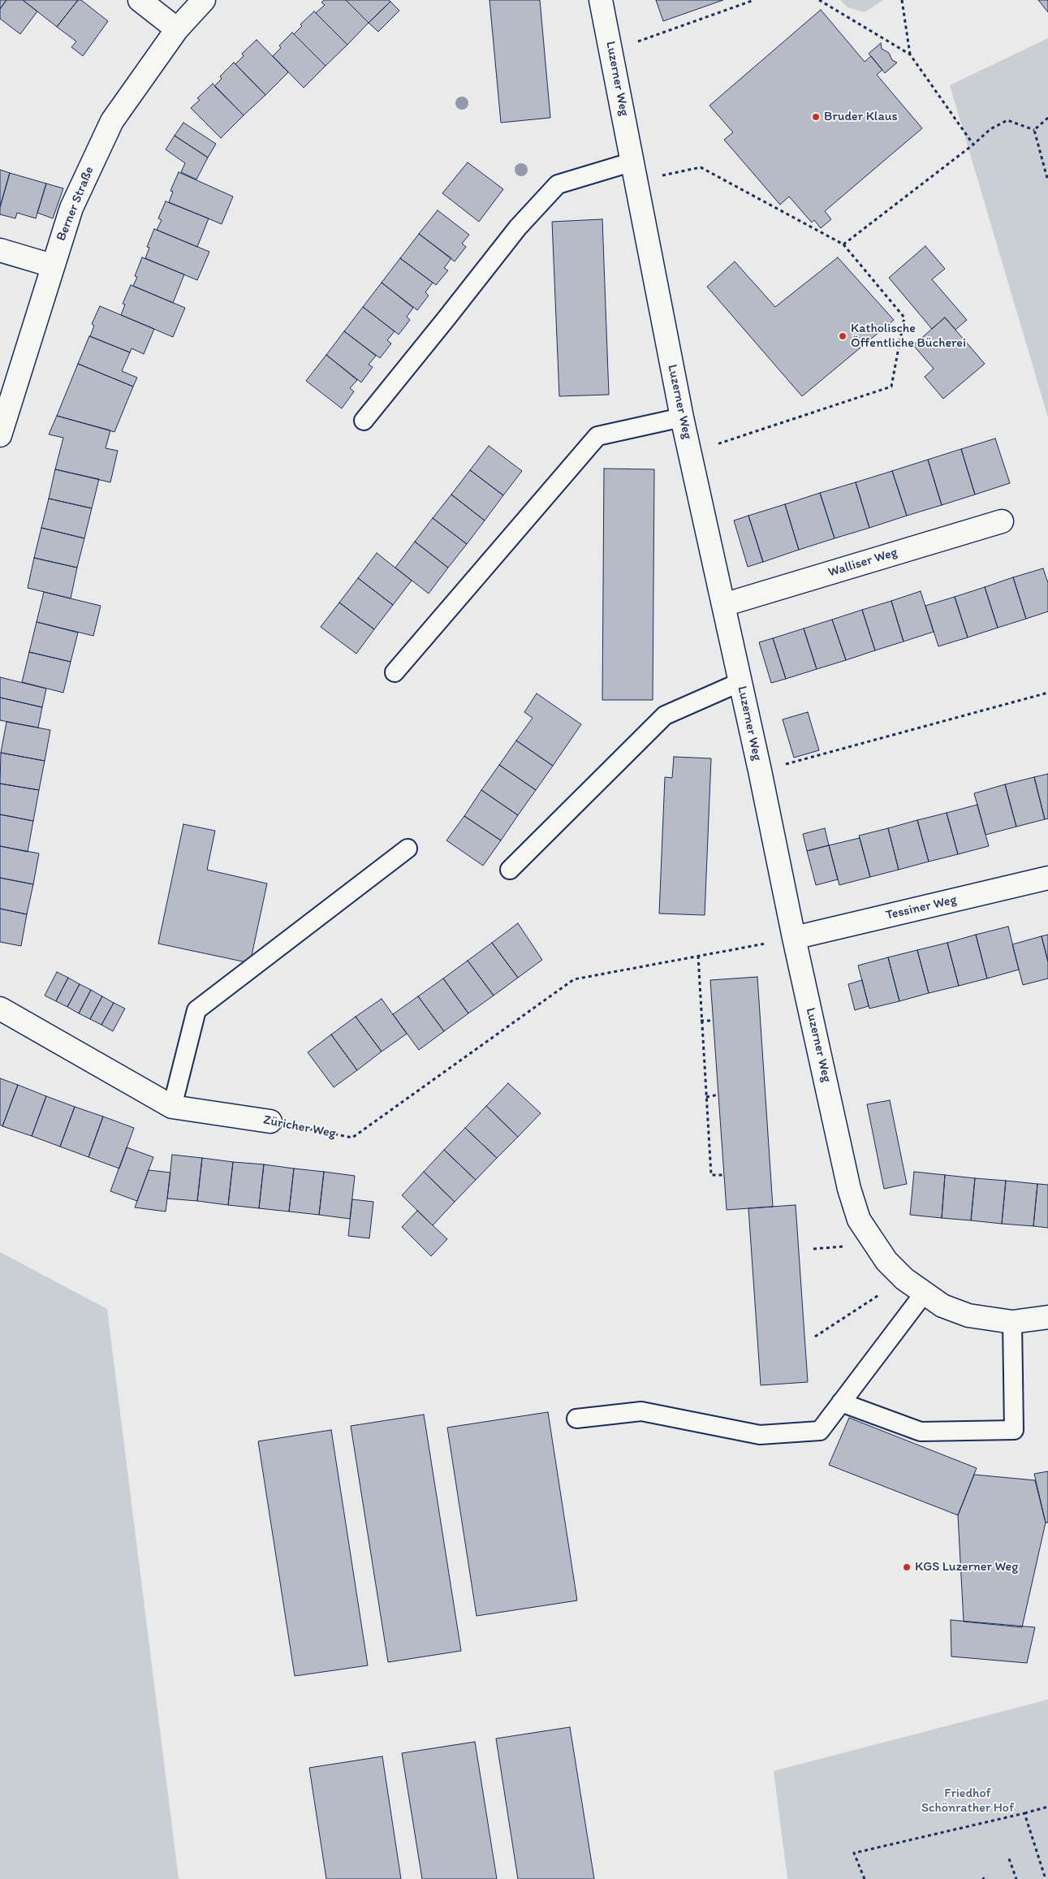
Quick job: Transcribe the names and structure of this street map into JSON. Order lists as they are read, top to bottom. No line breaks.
{"streets":{"street":["Luzerner Weg","Berner Straße","Walliser Weg","Tessiner Weg","Züricher Weg"]},"crossings":[["Luzerner Weg","Walliser Weg"],["Luzerner Weg","Tessiner Weg"]],"parks":["Friedhof Schönrather Hof"],"places":["Bruder Klaus","Katholische Öffentliche Bücherei","KGS Luzerner Weg"]}
